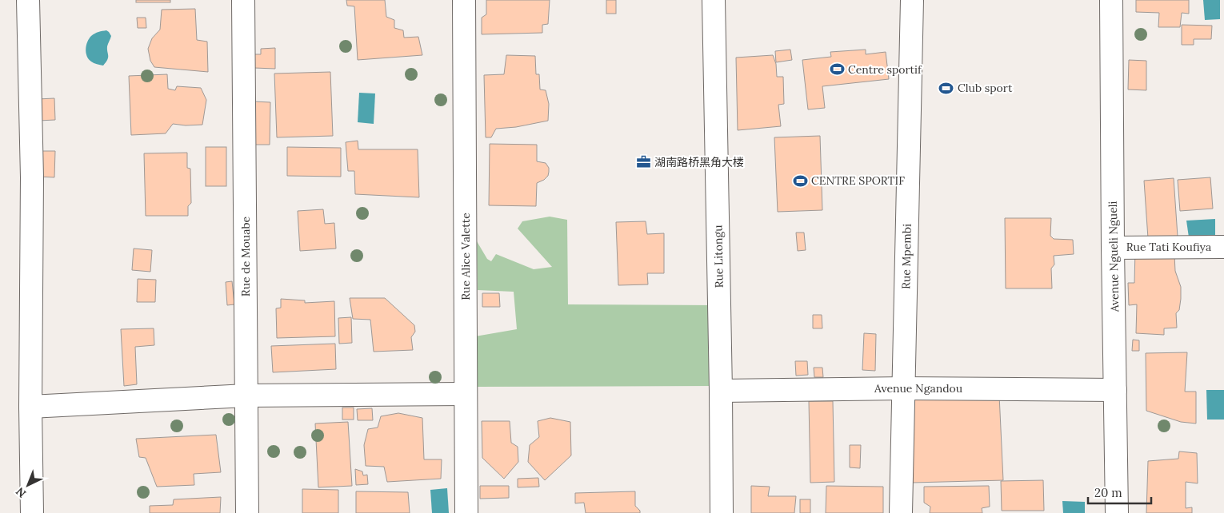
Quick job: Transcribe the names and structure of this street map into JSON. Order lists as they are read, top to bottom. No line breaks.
{"streets":{"street":["Rue Tati Koufiya","Rue de Mouabe","Rue Alice Valette","Rue Litongu","Rue Mpembi","Avenue Ngueli Ngueli","Avenue Ngandou"]},"crossings":[["Rue Tati Koufiya","Avenue Ngueli Ngueli"],["Rue Litongu","Avenue Ngandou"],["Rue Mpembi","Avenue Ngandou"],["Avenue Ngueli Ngueli","Avenue Ngandou"]],"places":{"sports":["Centre sportif","Club sport","CENTRE SPORTIF"],"office":["湖南路桥黑角大楼"]},"scale_bar":"20 m","north":"bottom left"}
